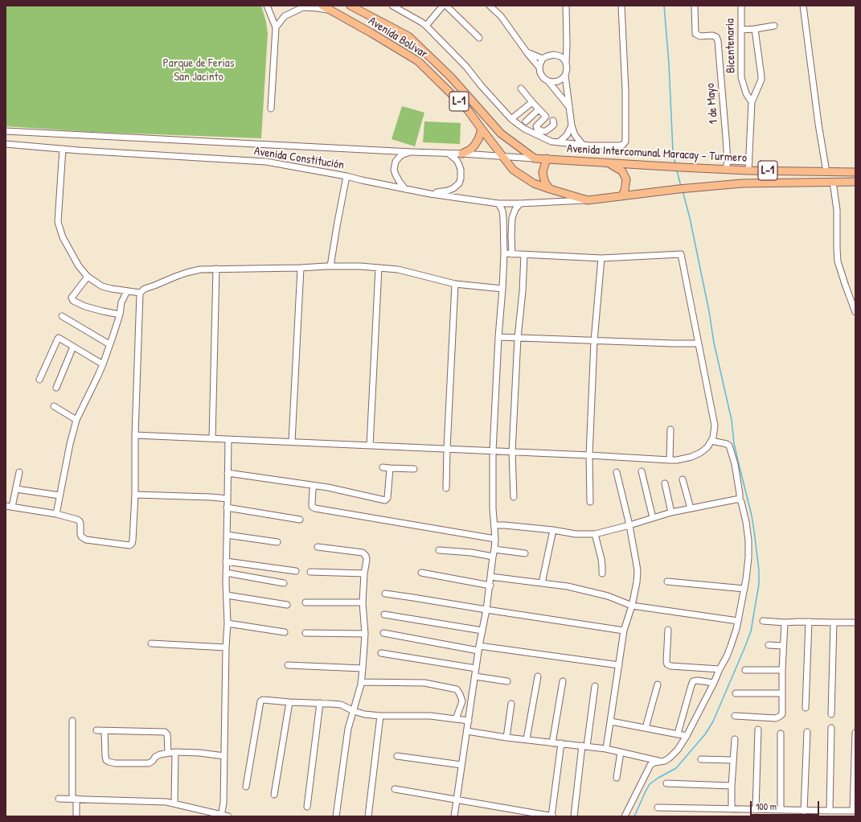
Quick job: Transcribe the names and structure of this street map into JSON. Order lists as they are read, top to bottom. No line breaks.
{"streets":{"main road":["Avenida Bolívar","L-1","Avenida Intercomunal Maracay - Turmero"],"street":["Bicentenaria","1 de Mayo","Avenida Constitución"]},"crossings":[["Avenida Bolívar","Avenida Intercomunal Maracay - Turmero"],["Avenida Bolívar","Avenida Constitución"],["1 de Mayo","Avenida Intercomunal Maracay - Turmero"],["Avenida Intercomunal Maracay - Turmero","Avenida Constitución"]],"parks":["Parque de Ferias San Jacinto"],"scale_bar":"100 m"}
